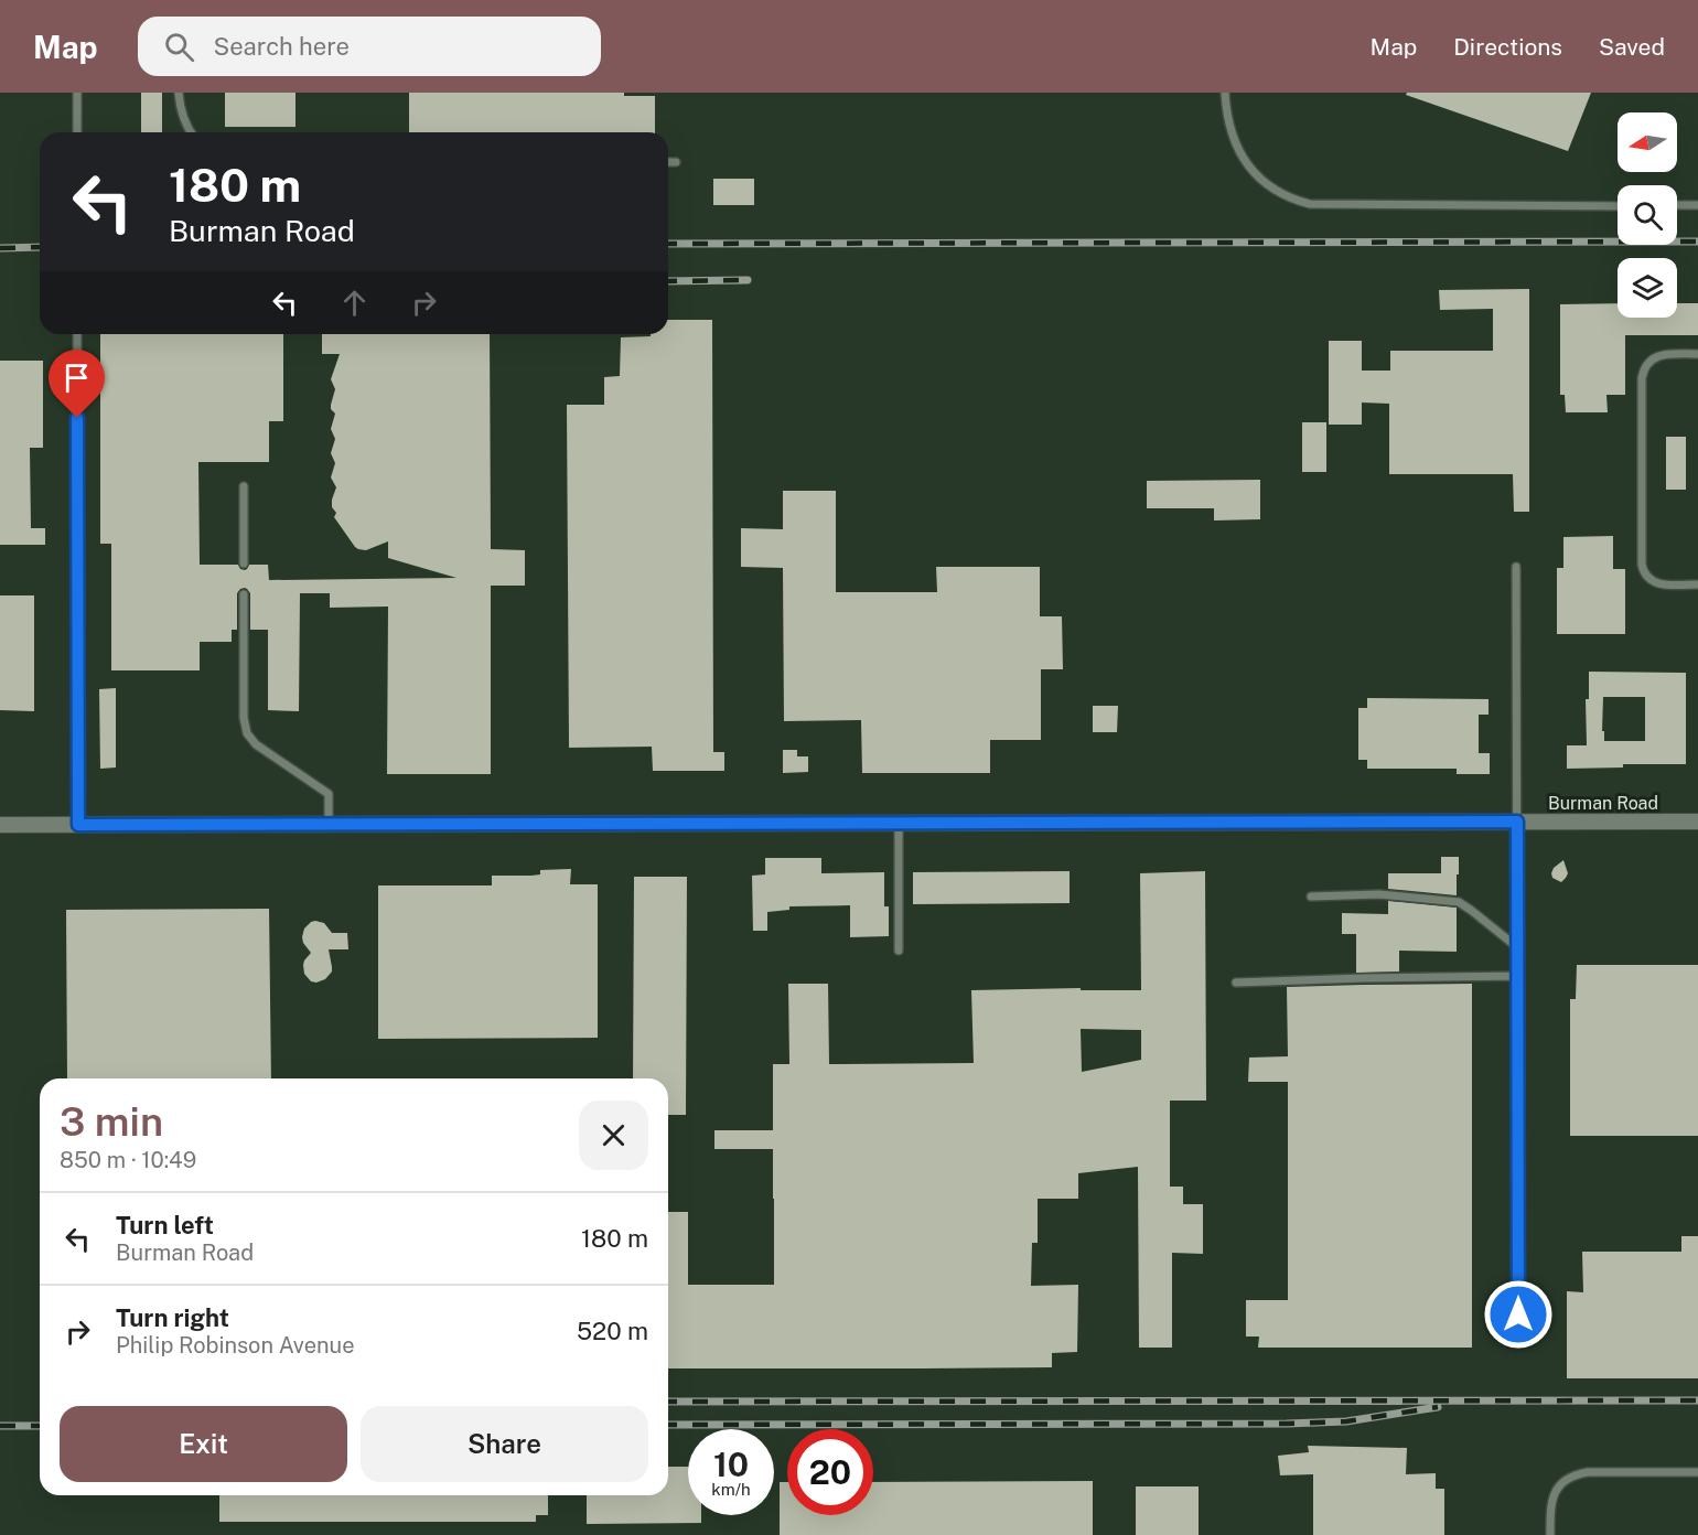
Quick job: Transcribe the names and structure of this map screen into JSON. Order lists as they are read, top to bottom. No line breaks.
{"streets":{"street":["Burman Road"]},"north":"left","page":{"header":"Map","search":"Search here","nav":["Map","Directions","Saved"],"turn":["180 m","Burman Road"],"heading":["3 min","850 m · 10:49"],"list":[{"name":"Turn left","note":"Burman Road","value":"180 m"},{"name":"Turn right","note":"Philip Robinson Avenue","value":"520 m"}],"buttons":["Exit","Share"],"speed":"10 km/h","limit":"20"}}
